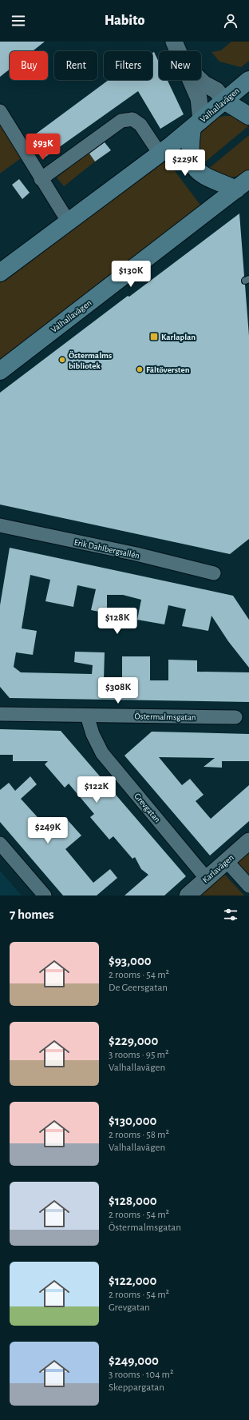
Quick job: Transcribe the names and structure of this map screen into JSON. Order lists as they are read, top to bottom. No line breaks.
{"streets":{"main road":["Valhallavägen"],"street":["Erik Dahlbergsallén","Östermalmsgatan","Grevgatan","Karlavägen"]},"crossings":[["Östermalmsgatan","Grevgatan"],["Grevgatan","Karlavägen"]],"places":{"transit":["Karlaplan"],"other":["Östermalms bibliotek","Fältöversten"]},"page":{"header":"Habito","chip":["Buy","Rent","Filters","New"],"price":["$93K","$229K","$130K","$128K","$308K","$122K","$249K"],"heading":"7 homes","list":[{"name":"$93,000","note":"2 rooms · 54 m² · De Geersgatan"},{"name":"$229,000","note":"3 rooms · 95 m² · Valhallavägen"},{"name":"$130,000","note":"2 rooms · 58 m² · Valhallavägen"},{"name":"$128,000","note":"2 rooms · 54 m² · Östermalmsgatan"},{"name":"$122,000","note":"2 rooms · 54 m² · Grevgatan"},{"name":"$249,000","note":"3 rooms · 104 m² · Skeppargatan"}]}}
